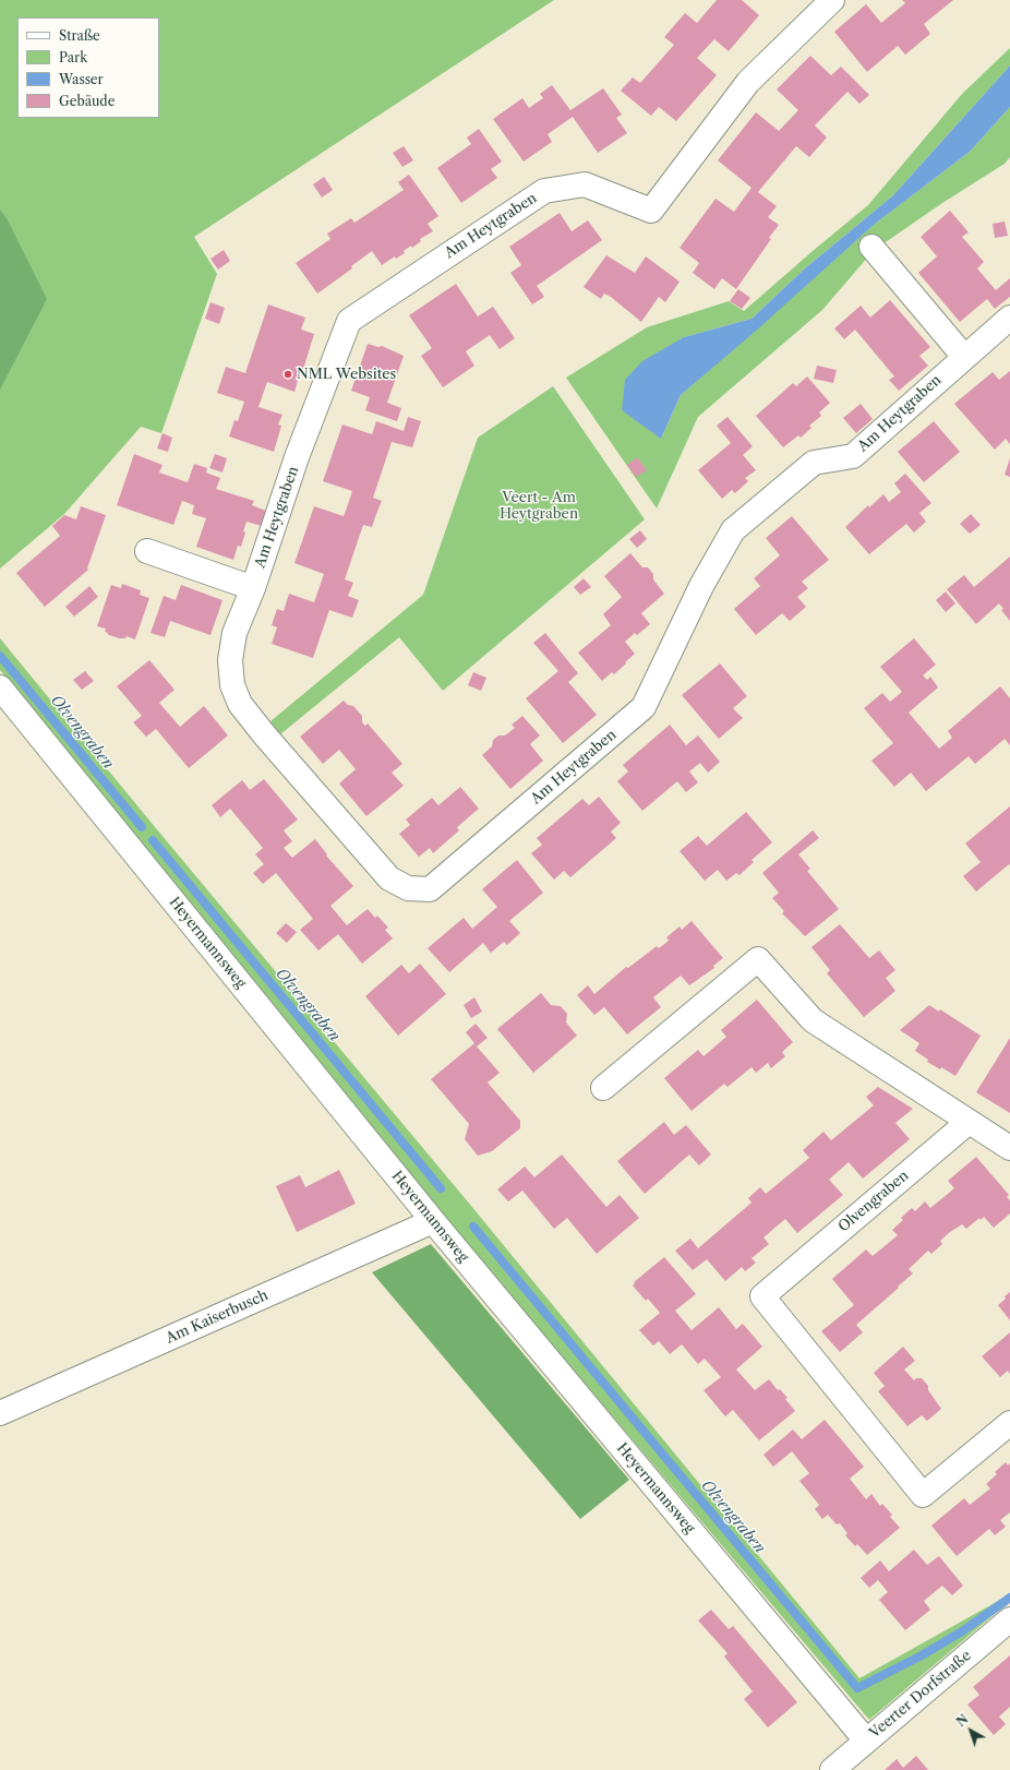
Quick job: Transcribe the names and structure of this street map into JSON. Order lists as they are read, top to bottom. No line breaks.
{"streets":{"street":["Am Heytgraben","Heyermannsweg","Olvengraben","Am Kaiserbusch","Veerter Dorfstraße"]},"crossings":[["Heyermannsweg","Am Kaiserbusch"],["Heyermannsweg","Veerter Dorfstraße"]],"water":["Olvengraben"],"parks":["Veert - Am Heytgraben"],"places":["NML Websites"],"legend":["Straße","Park","Wasser","Gebäude"],"north":"top left"}
